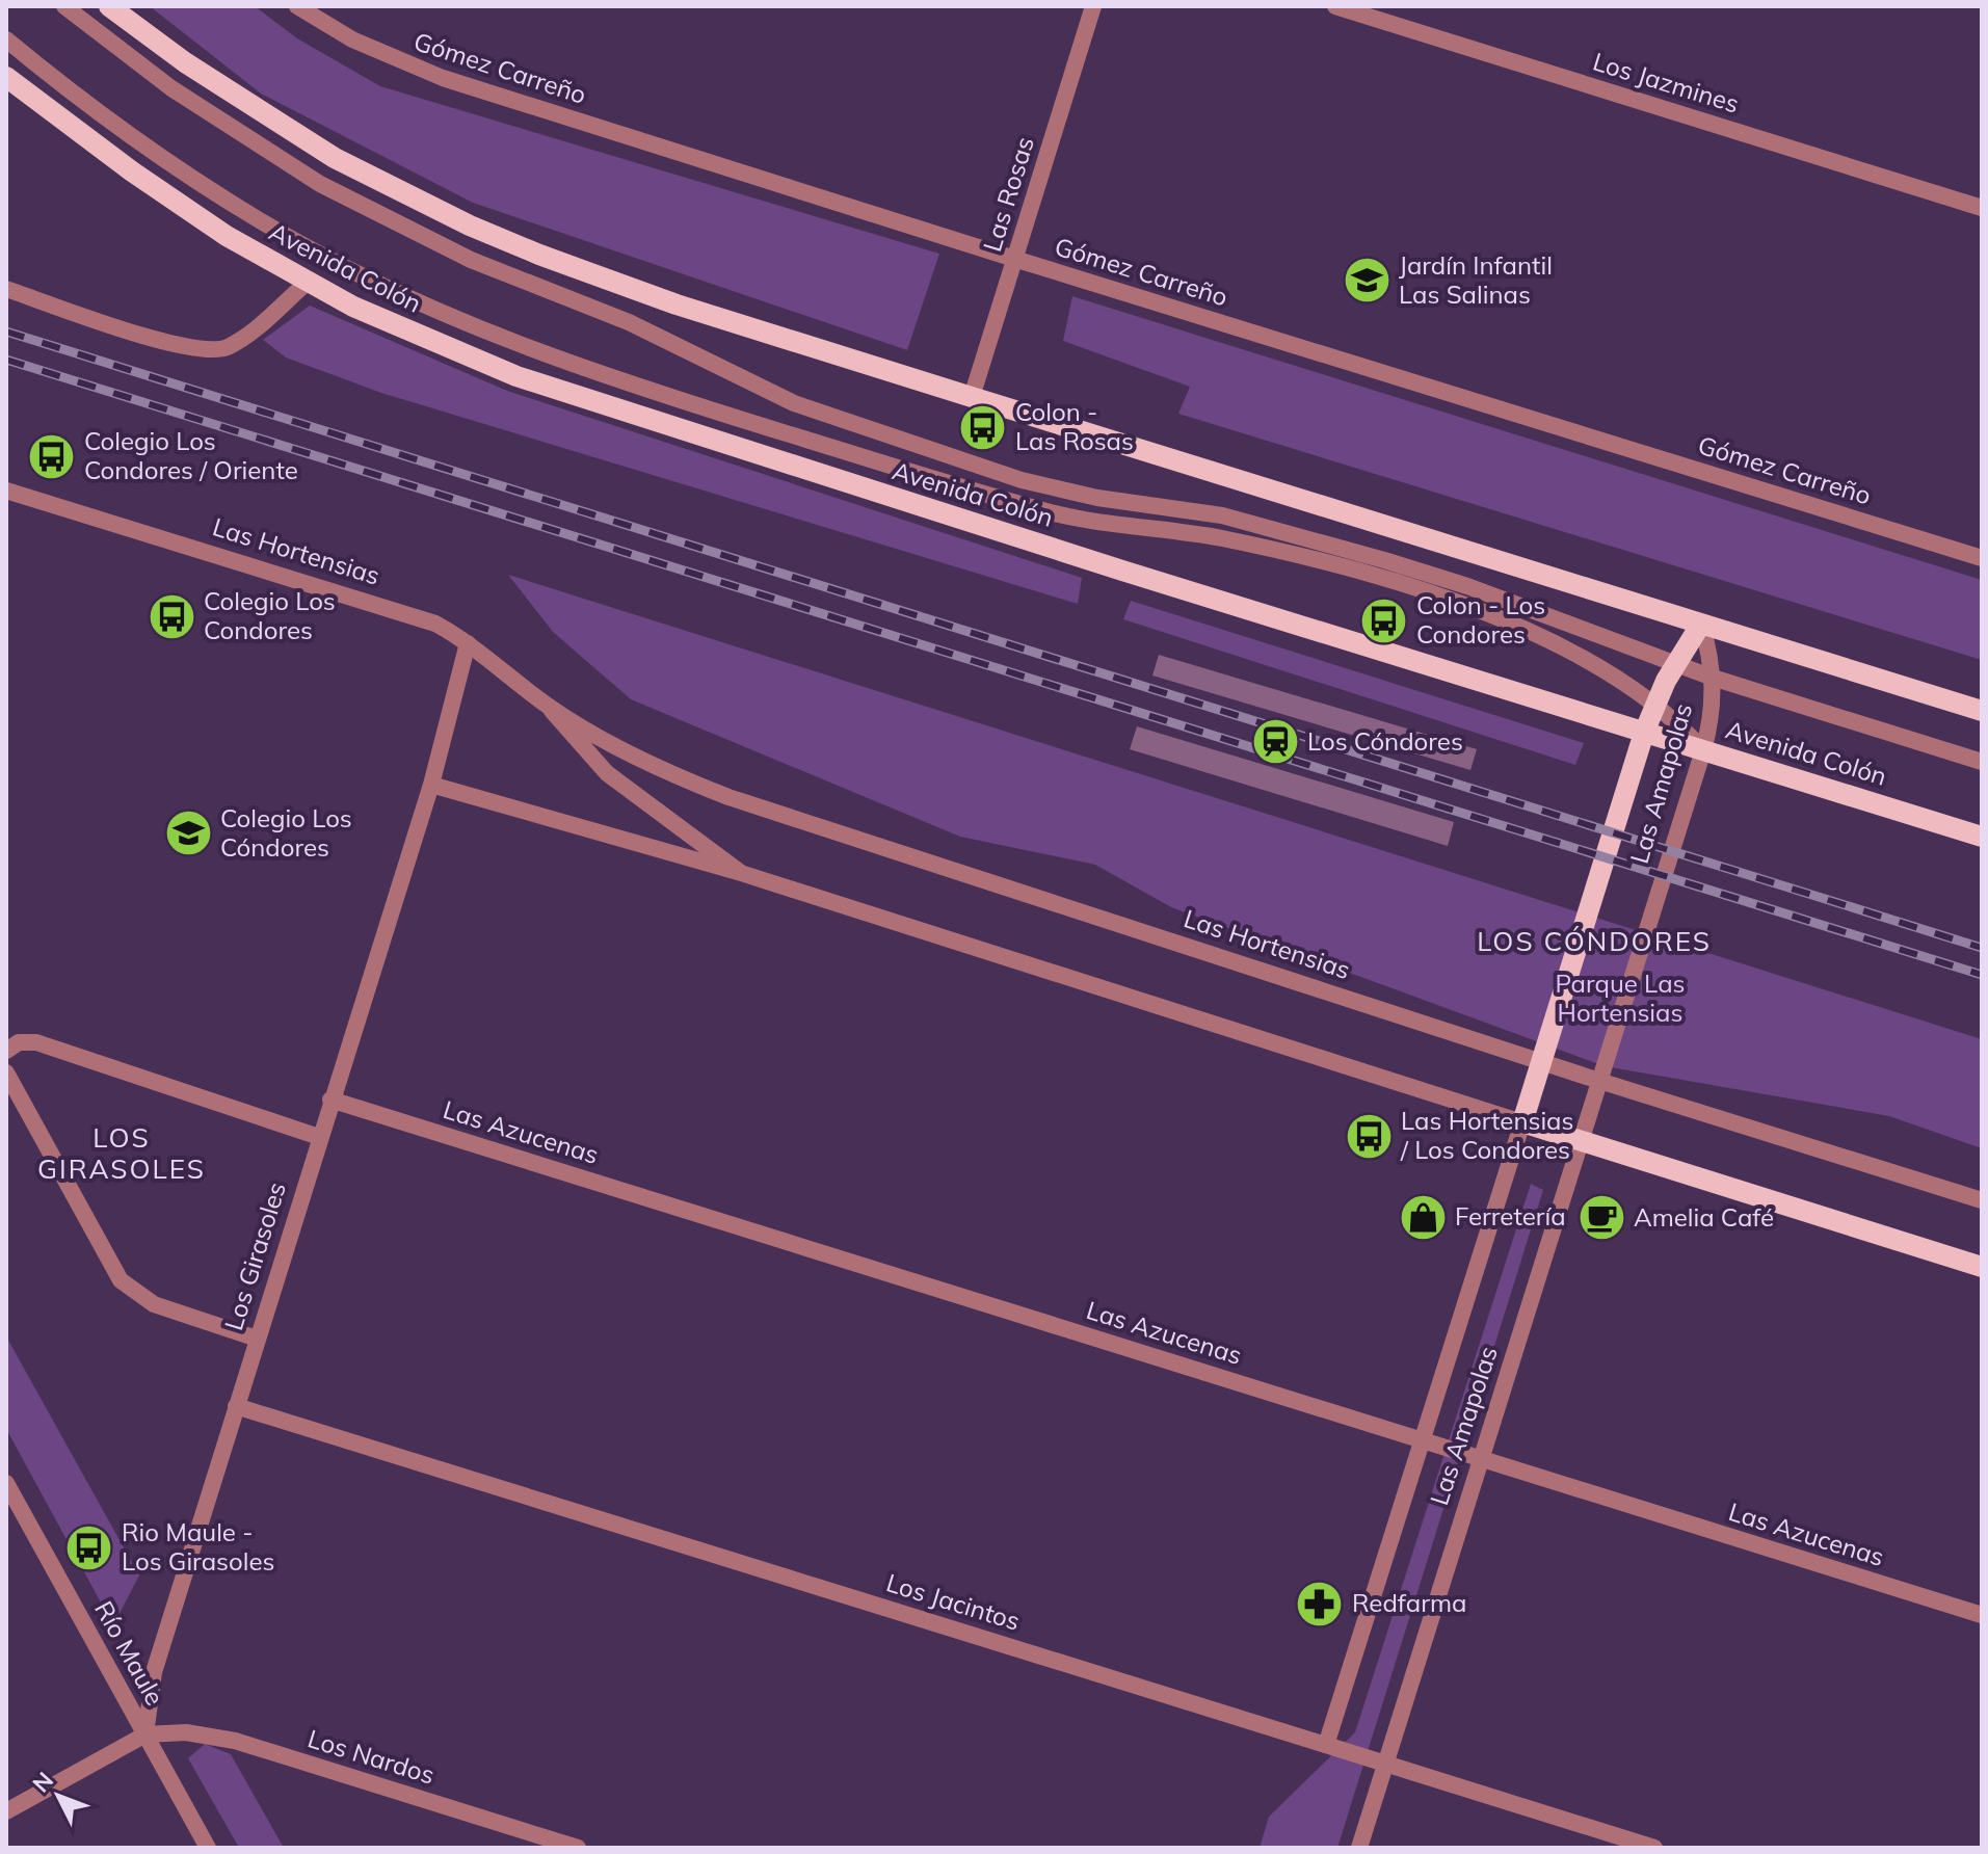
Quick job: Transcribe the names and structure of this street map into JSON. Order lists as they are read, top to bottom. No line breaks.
{"streets":{"main road":["Avenida Colón","Las Hortensias","Las Amapolas"],"street":["Gómez Carreño","Los Jazmines","Las Rosas","Las Azucenas","Los Girasoles","Los Jacintos","Río Maule","Los Nardos"]},"crossings":[["Gómez Carreño","Las Rosas"],["Avenida Colón","Las Amapolas"],["Las Hortensias","Las Amapolas"],["Las Hortensias","Los Girasoles"],["Las Amapolas","Las Azucenas"],["Las Amapolas","Los Jacintos"],["Las Azucenas","Los Girasoles"],["Los Girasoles","Los Jacintos"],["Los Girasoles","Río Maule"],["Los Girasoles","Los Nardos"],["Río Maule","Los Nardos"]],"districts":["LOS CÓNDORES","LOS GIRASOLES"],"parks":["Parque Las Hortensias"],"places":{"school or university":["Jardín Infantil Las Salinas","Colegio Los Cóndores"],"bus stop":["Colon - Las Rosas","Colegio Los Condores / Oriente","Colegio Los Condores","Colon - Los Condores","Las Hortensias / Los Condores","Rio Maule - Los Girasoles"],"station":["Los Cóndores"],"shop":["Ferretería"],"cafe":["Amelia Café"],"pharmacy":["Redfarma"]},"north":"top left"}
